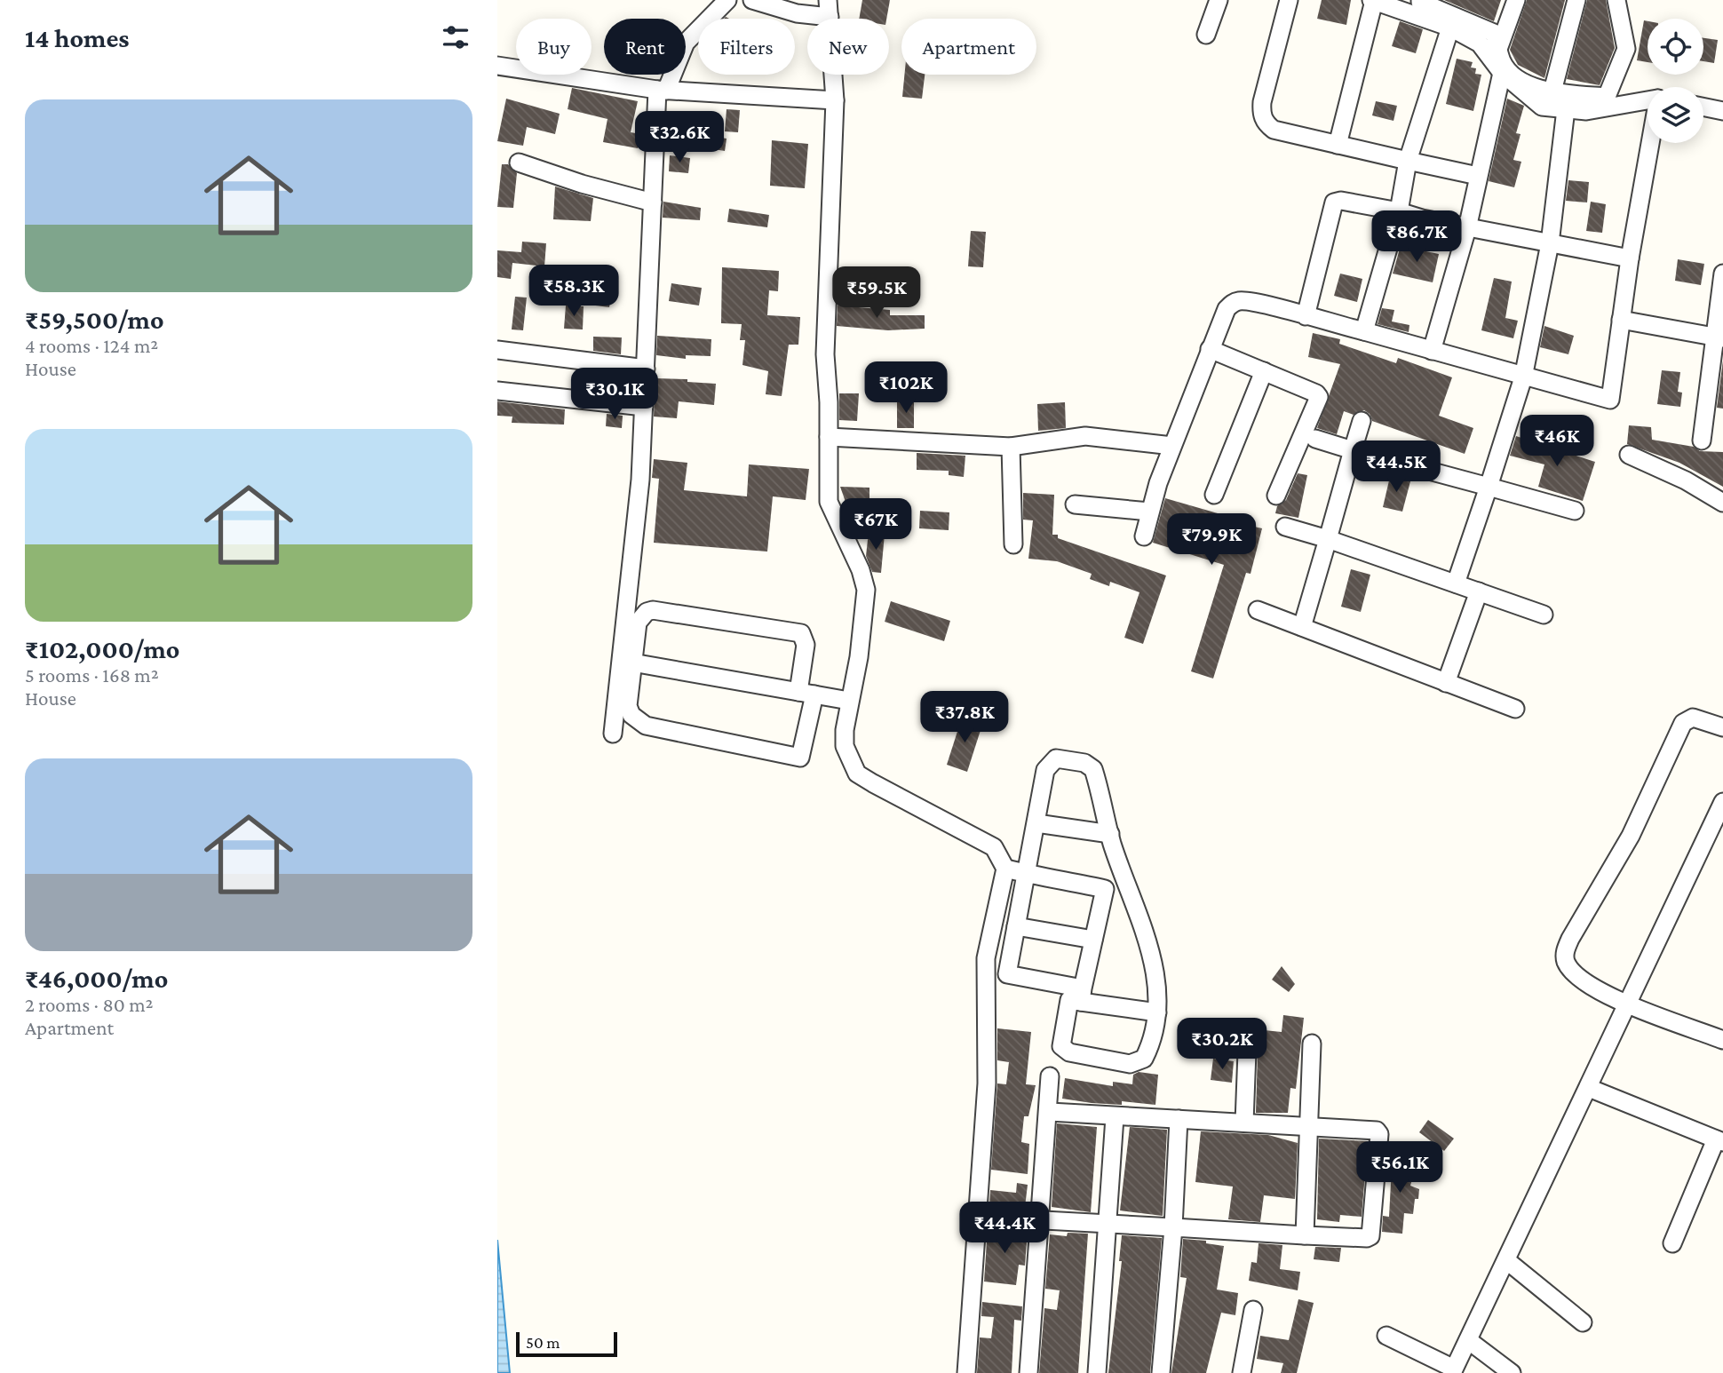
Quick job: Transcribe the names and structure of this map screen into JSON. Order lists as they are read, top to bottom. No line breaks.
{"scale_bar":"50 m","page":{"heading":"14 homes","chip":["Buy","Rent","Filters","New","Apartment"],"list":[{"name":"₹59,500/mo","note":"4 rooms · 124 m² · House"},{"name":"₹102,000/mo","note":"5 rooms · 168 m² · House"},{"name":"₹46,000/mo","note":"2 rooms · 80 m² · Apartment"}],"price":["₹32.6K","₹86.7K","₹58.3K","₹59.5K","₹102K","₹30.1K","₹46K","₹44.5K","₹67K","₹79.9K","₹37.8K","₹30.2K","₹56.1K","₹44.4K"],"scale":"50 m"}}
